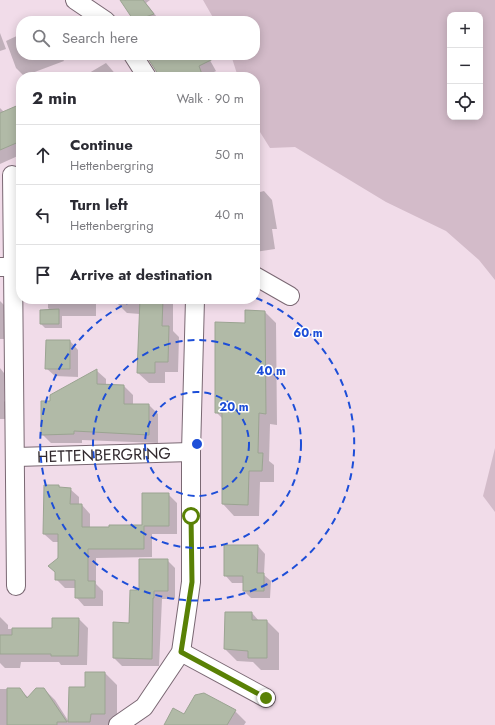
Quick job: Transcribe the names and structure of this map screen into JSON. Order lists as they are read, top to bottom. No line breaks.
{"streets":{"street":["HETTENBERGRING"]},"page":{"map_buttons":["+","−"],"search":"Search here","heading":["2 min","Walk · 90 m"],"list":[["Continue","Hettenbergring","50 m"],["Turn left","Hettenbergring","40 m"],"Arrive at destination"]},"rings":["60 m","40 m","20 m"]}
